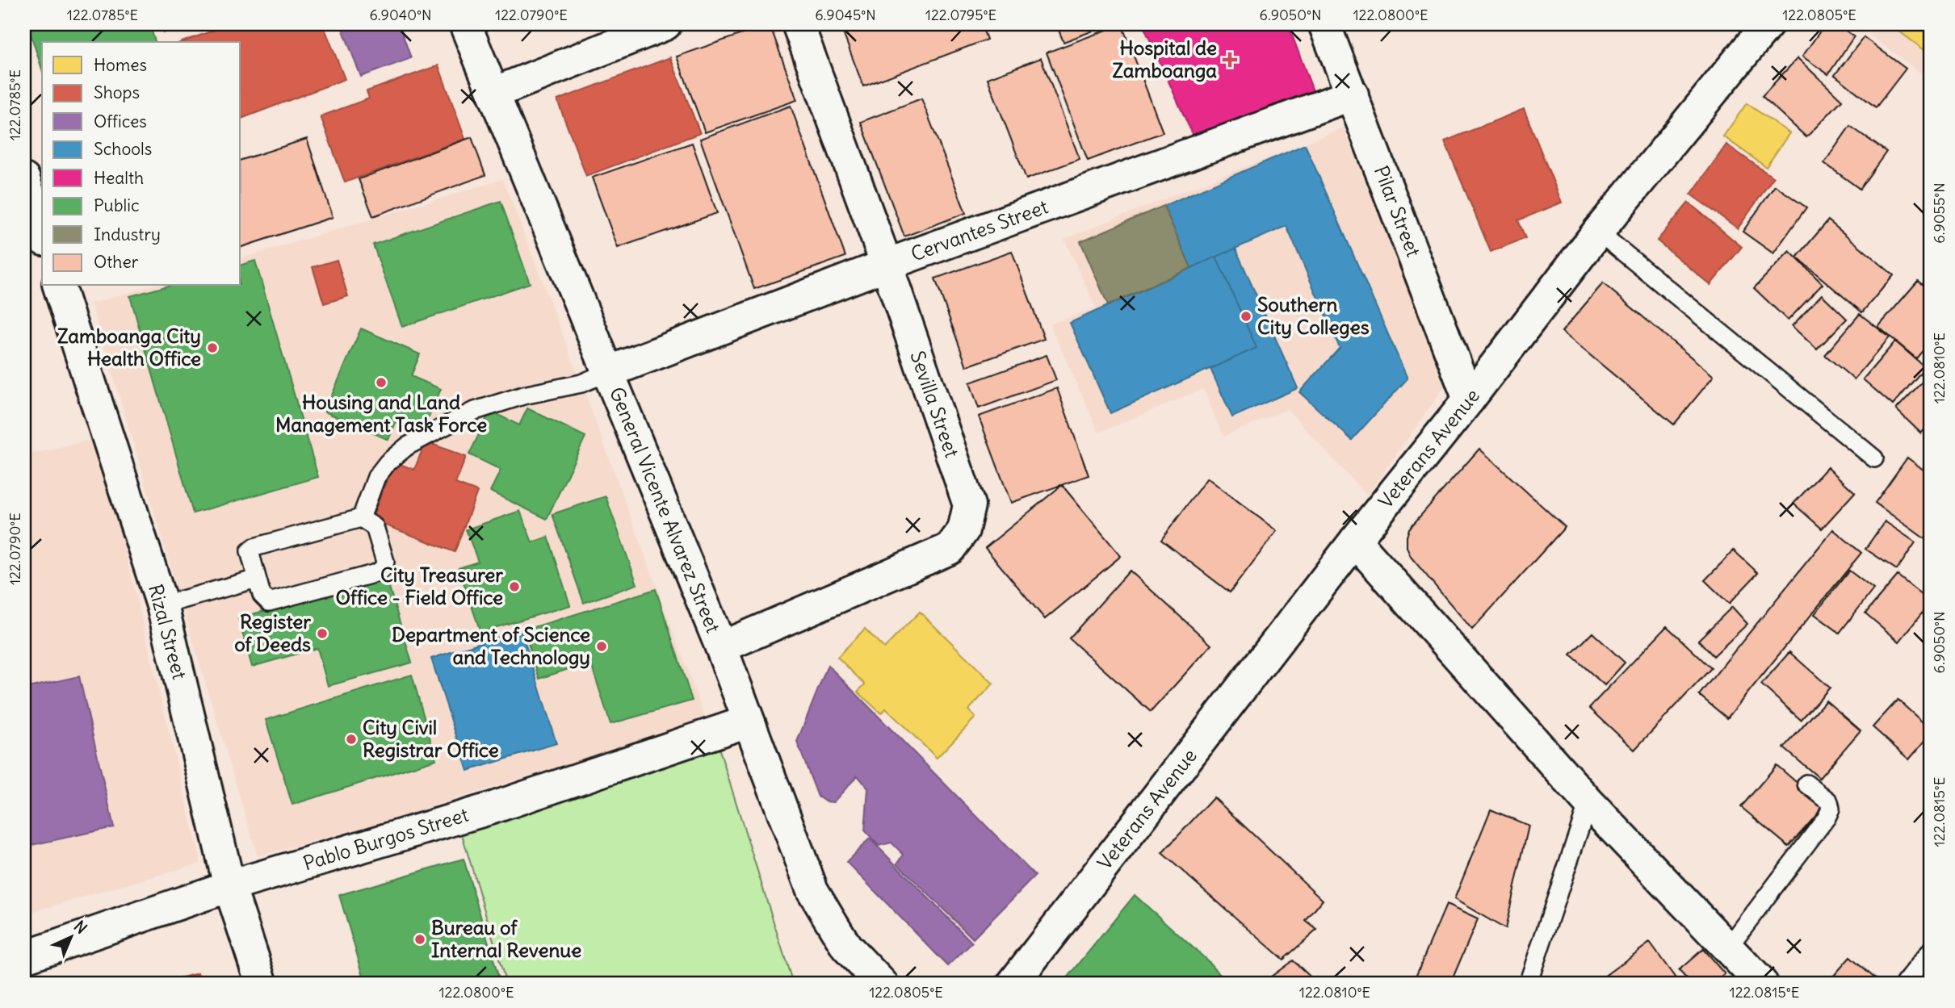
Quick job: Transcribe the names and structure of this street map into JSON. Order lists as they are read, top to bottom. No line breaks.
{"streets":{"street":["Pilar Street","Cervantes Street","Sevilla Street","Veterans Avenue","General Vicente Alvarez Street","Rizal Street","Pablo Burgos Street"]},"crossings":[["Pilar Street","Cervantes Street"],["Pilar Street","Veterans Avenue"],["Cervantes Street","Sevilla Street"],["Cervantes Street","General Vicente Alvarez Street"],["Sevilla Street","General Vicente Alvarez Street"],["General Vicente Alvarez Street","Pablo Burgos Street"],["Rizal Street","Pablo Burgos Street"]],"places":{"health":["Hospital de Zamboanga"],"other":["Southern City Colleges","Zamboanga City Health Office","Housing and Land Management Task Force","City Treasurer Office - Field Office","Register of Deeds","Department of Science and Technology","City Civil Registrar Office","Bureau of Internal Revenue"]},"legend":["Homes","Shops","Offices","Schools","Health","Public","Industry","Other"],"north":"top right","coordinates":["122.0785°E","6.9040°N","122.0790°E","6.9045°N","122.0795°E","6.9050°N","122.0800°E","122.0805°E","6.9055°N","122.0810°E","122.0815°E"]}
